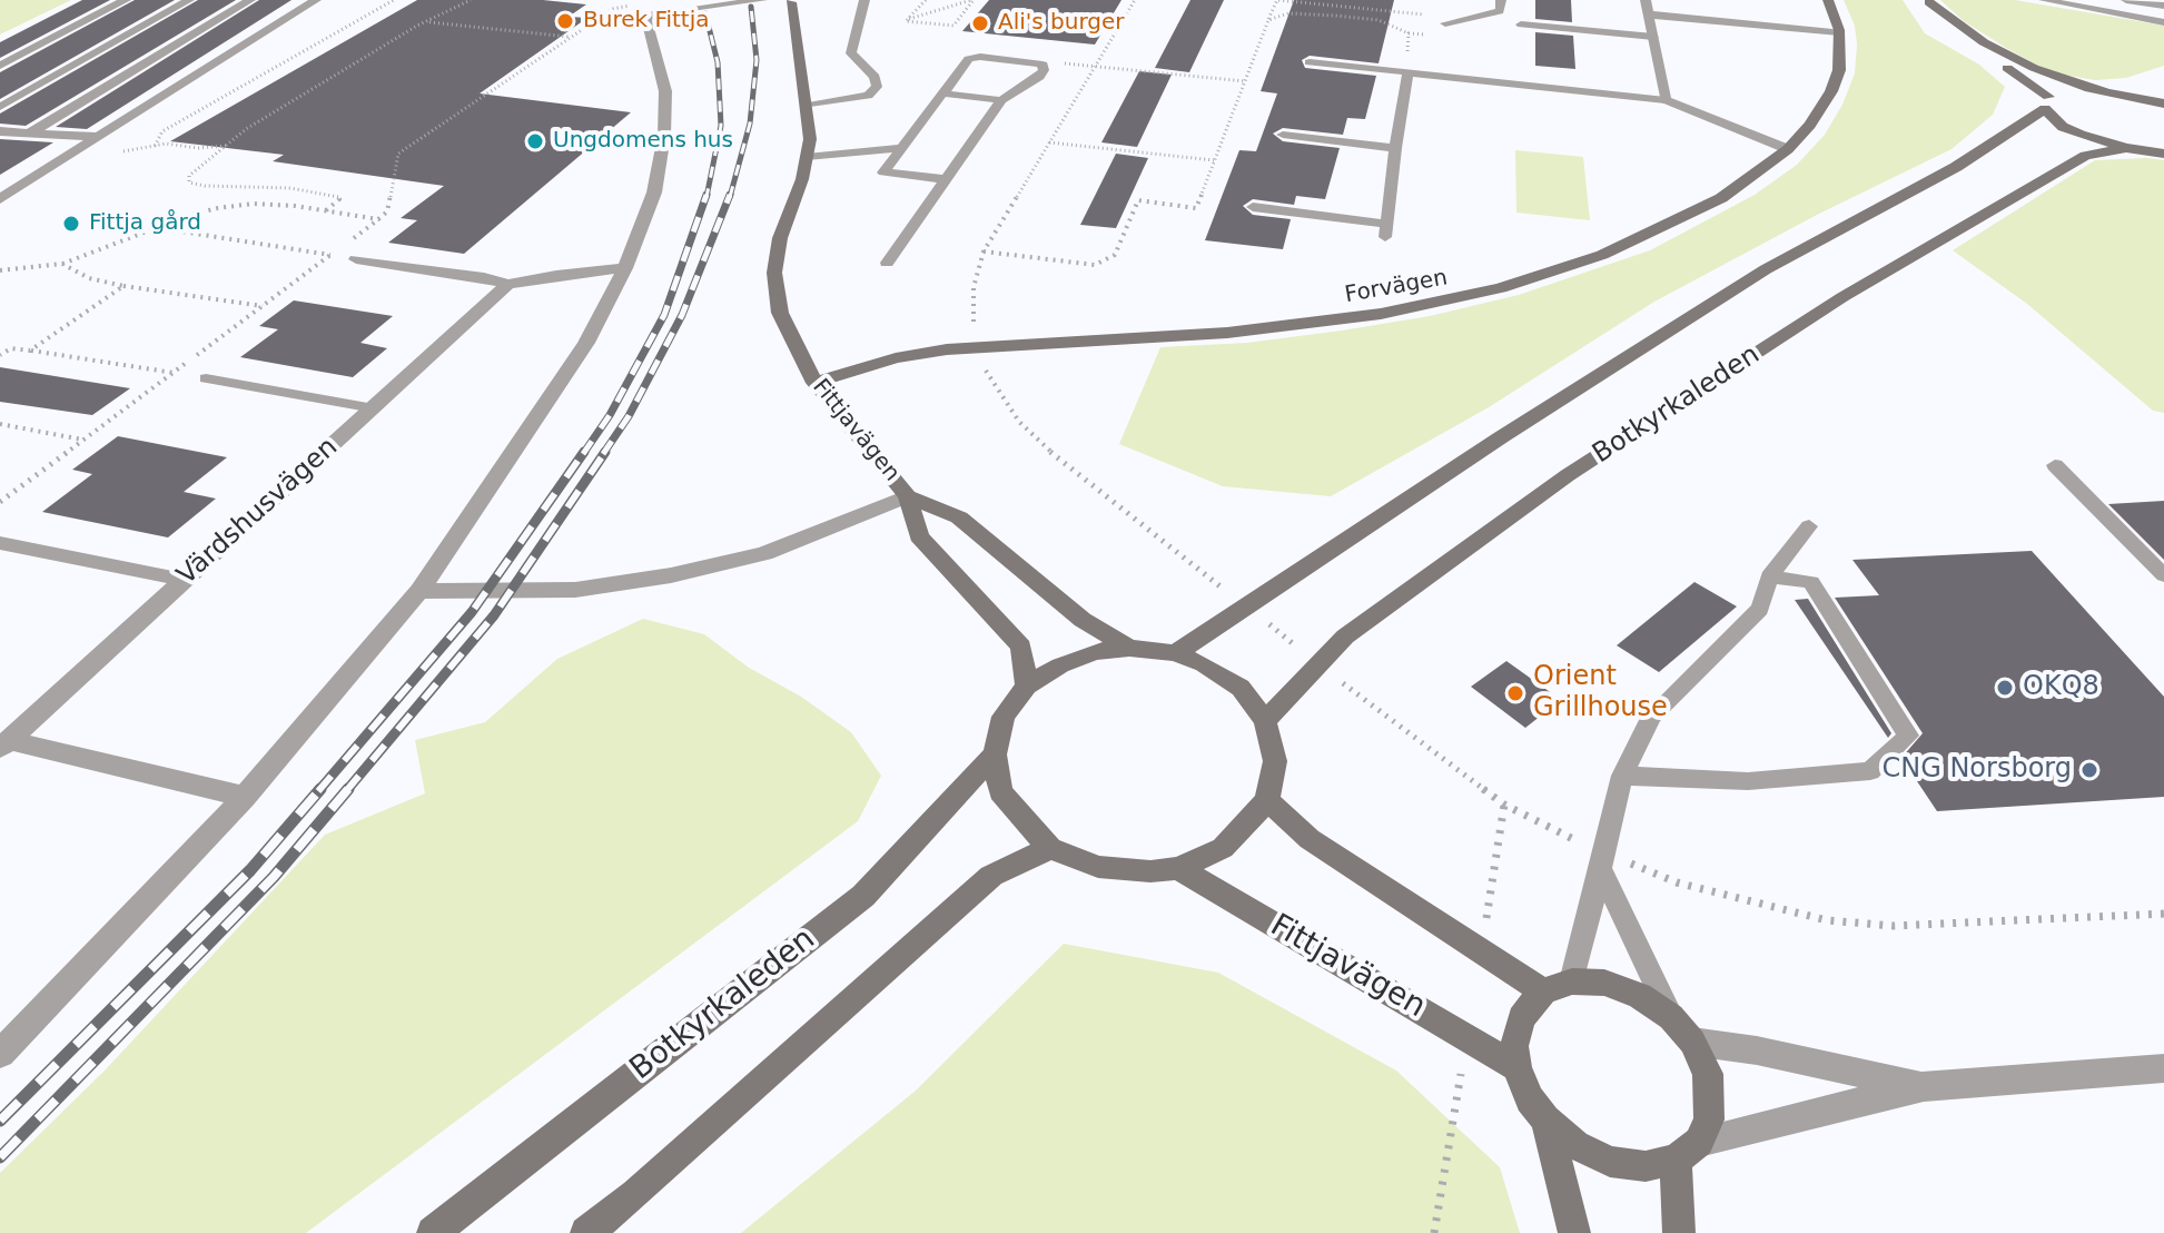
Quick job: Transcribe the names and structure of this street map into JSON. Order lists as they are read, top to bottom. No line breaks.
{"streets":{"main road":["Forvägen","Botkyrkaleden","Fittjavägen"],"street":["Värdshusvägen"]},"crossings":[["Forvägen","Fittjavägen"],["Botkyrkaleden","Fittjavägen"]],"places":["Burek Fittja","Ali's burger","Ungdomens hus","Fittja gård","OKQ8","Orient Grillhouse","CNG Norsborg"]}
